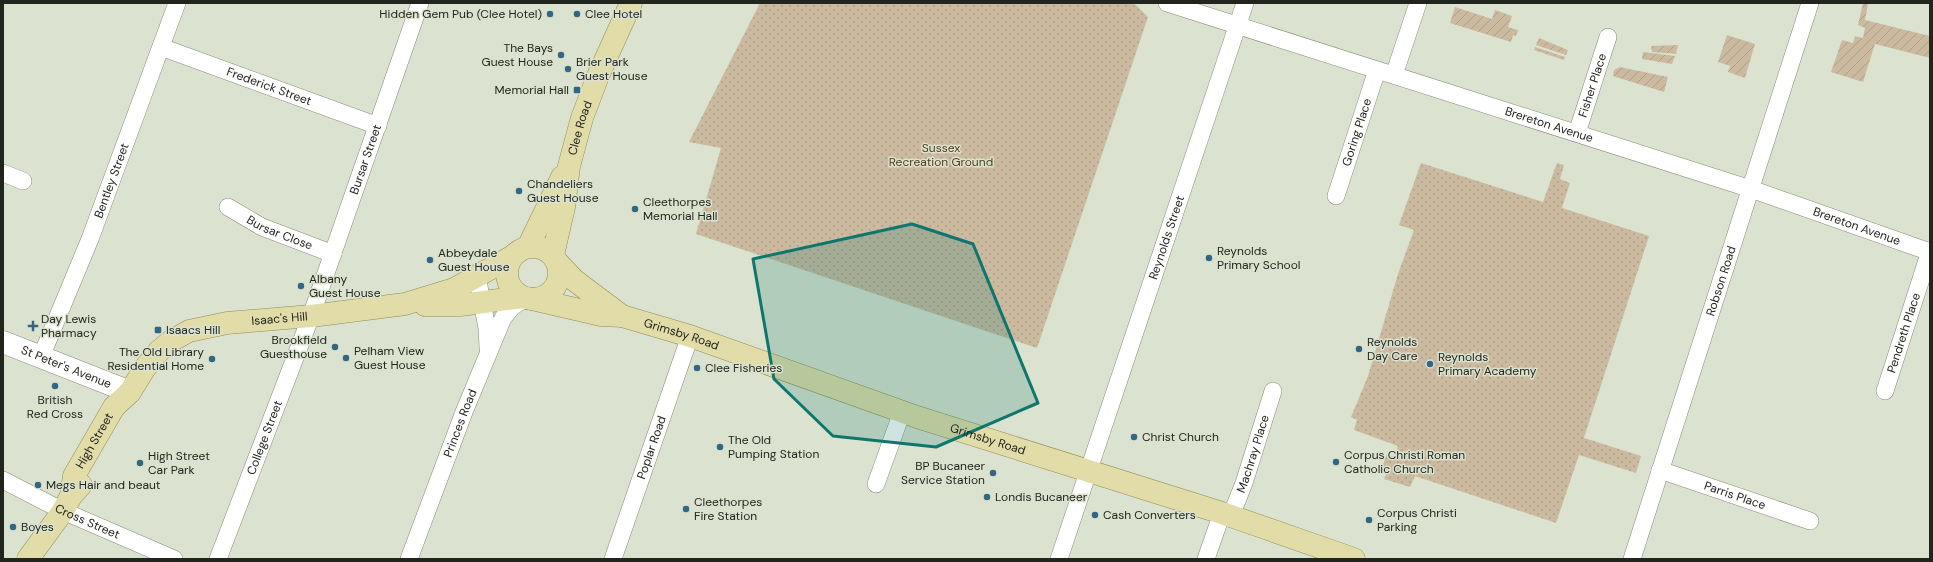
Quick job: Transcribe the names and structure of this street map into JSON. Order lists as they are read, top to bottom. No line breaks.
{"streets":{"main road":["Clee Road","Isaac's Hill","Grimsby Road","High Street"],"street":["Fisher Place","Frederick Street","Brereton Avenue","Goring Place","Bursar Street","Bentley Street","Bursar Close","Reynolds Street","Robson Road","Pendreth Place","St Peter's Avenue","Princes Road","College Street","Poplar Road","Machray Place","Parris Place","Cross Street"]},"crossings":[["Fisher Place","Brereton Avenue"],["Frederick Street","Bursar Street"],["Frederick Street","Bentley Street"],["Brereton Avenue","Goring Place"],["Brereton Avenue","Reynolds Street"],["Brereton Avenue","Robson Road"],["Brereton Avenue","Pendreth Place"],["Clee Road","Isaac's Hill"],["Clee Road","Grimsby Road"],["Clee Road","Princes Road"],["Bursar Street","Bursar Close"],["Bursar Street","Isaac's Hill"],["Bursar Street","College Street"],["Bentley Street","St Peter's Avenue"],["Reynolds Street","Grimsby Road"],["Robson Road","Parris Place"],["Isaac's Hill","Grimsby Road"],["Isaac's Hill","Princes Road"],["Isaac's Hill","College Street"],["Isaac's Hill","High Street"],["Grimsby Road","Princes Road"],["Grimsby Road","Poplar Road"],["Grimsby Road","Machray Place"],["St Peter's Avenue","High Street"],["High Street","Cross Street"]],"parks":["Sussex Recreation Ground"],"places":{"other":["Hidden Gem Pub (Clee Hotel)","Clee Hotel","The Bays Guest House","Brier Park Guest House","Chandeliers Guest House","Cleethorpes Memorial Hall","Reynolds Primary School","Abbeydale Guest House","Albany Guest House","Brookfield Guesthouse","Reynolds Day Care","Pelham View Guest House","The Old Library Residential Home","Reynolds Primary Academy","Clee Fisheries","British Red Cross","Christ Church","The Old Pumping Station","Corpus Christi Roman Catholic Church","High Street Car Park","BP Bucaneer Service Station","Megs Hair and beaut","Londis Bucaneer","Cleethorpes Fire Station","Cash Converters","Corpus Christi Parking","Boyes"],"transit":["Memorial Hall","Isaacs Hill"],"health":["Day Lewis Pharmacy"]}}
